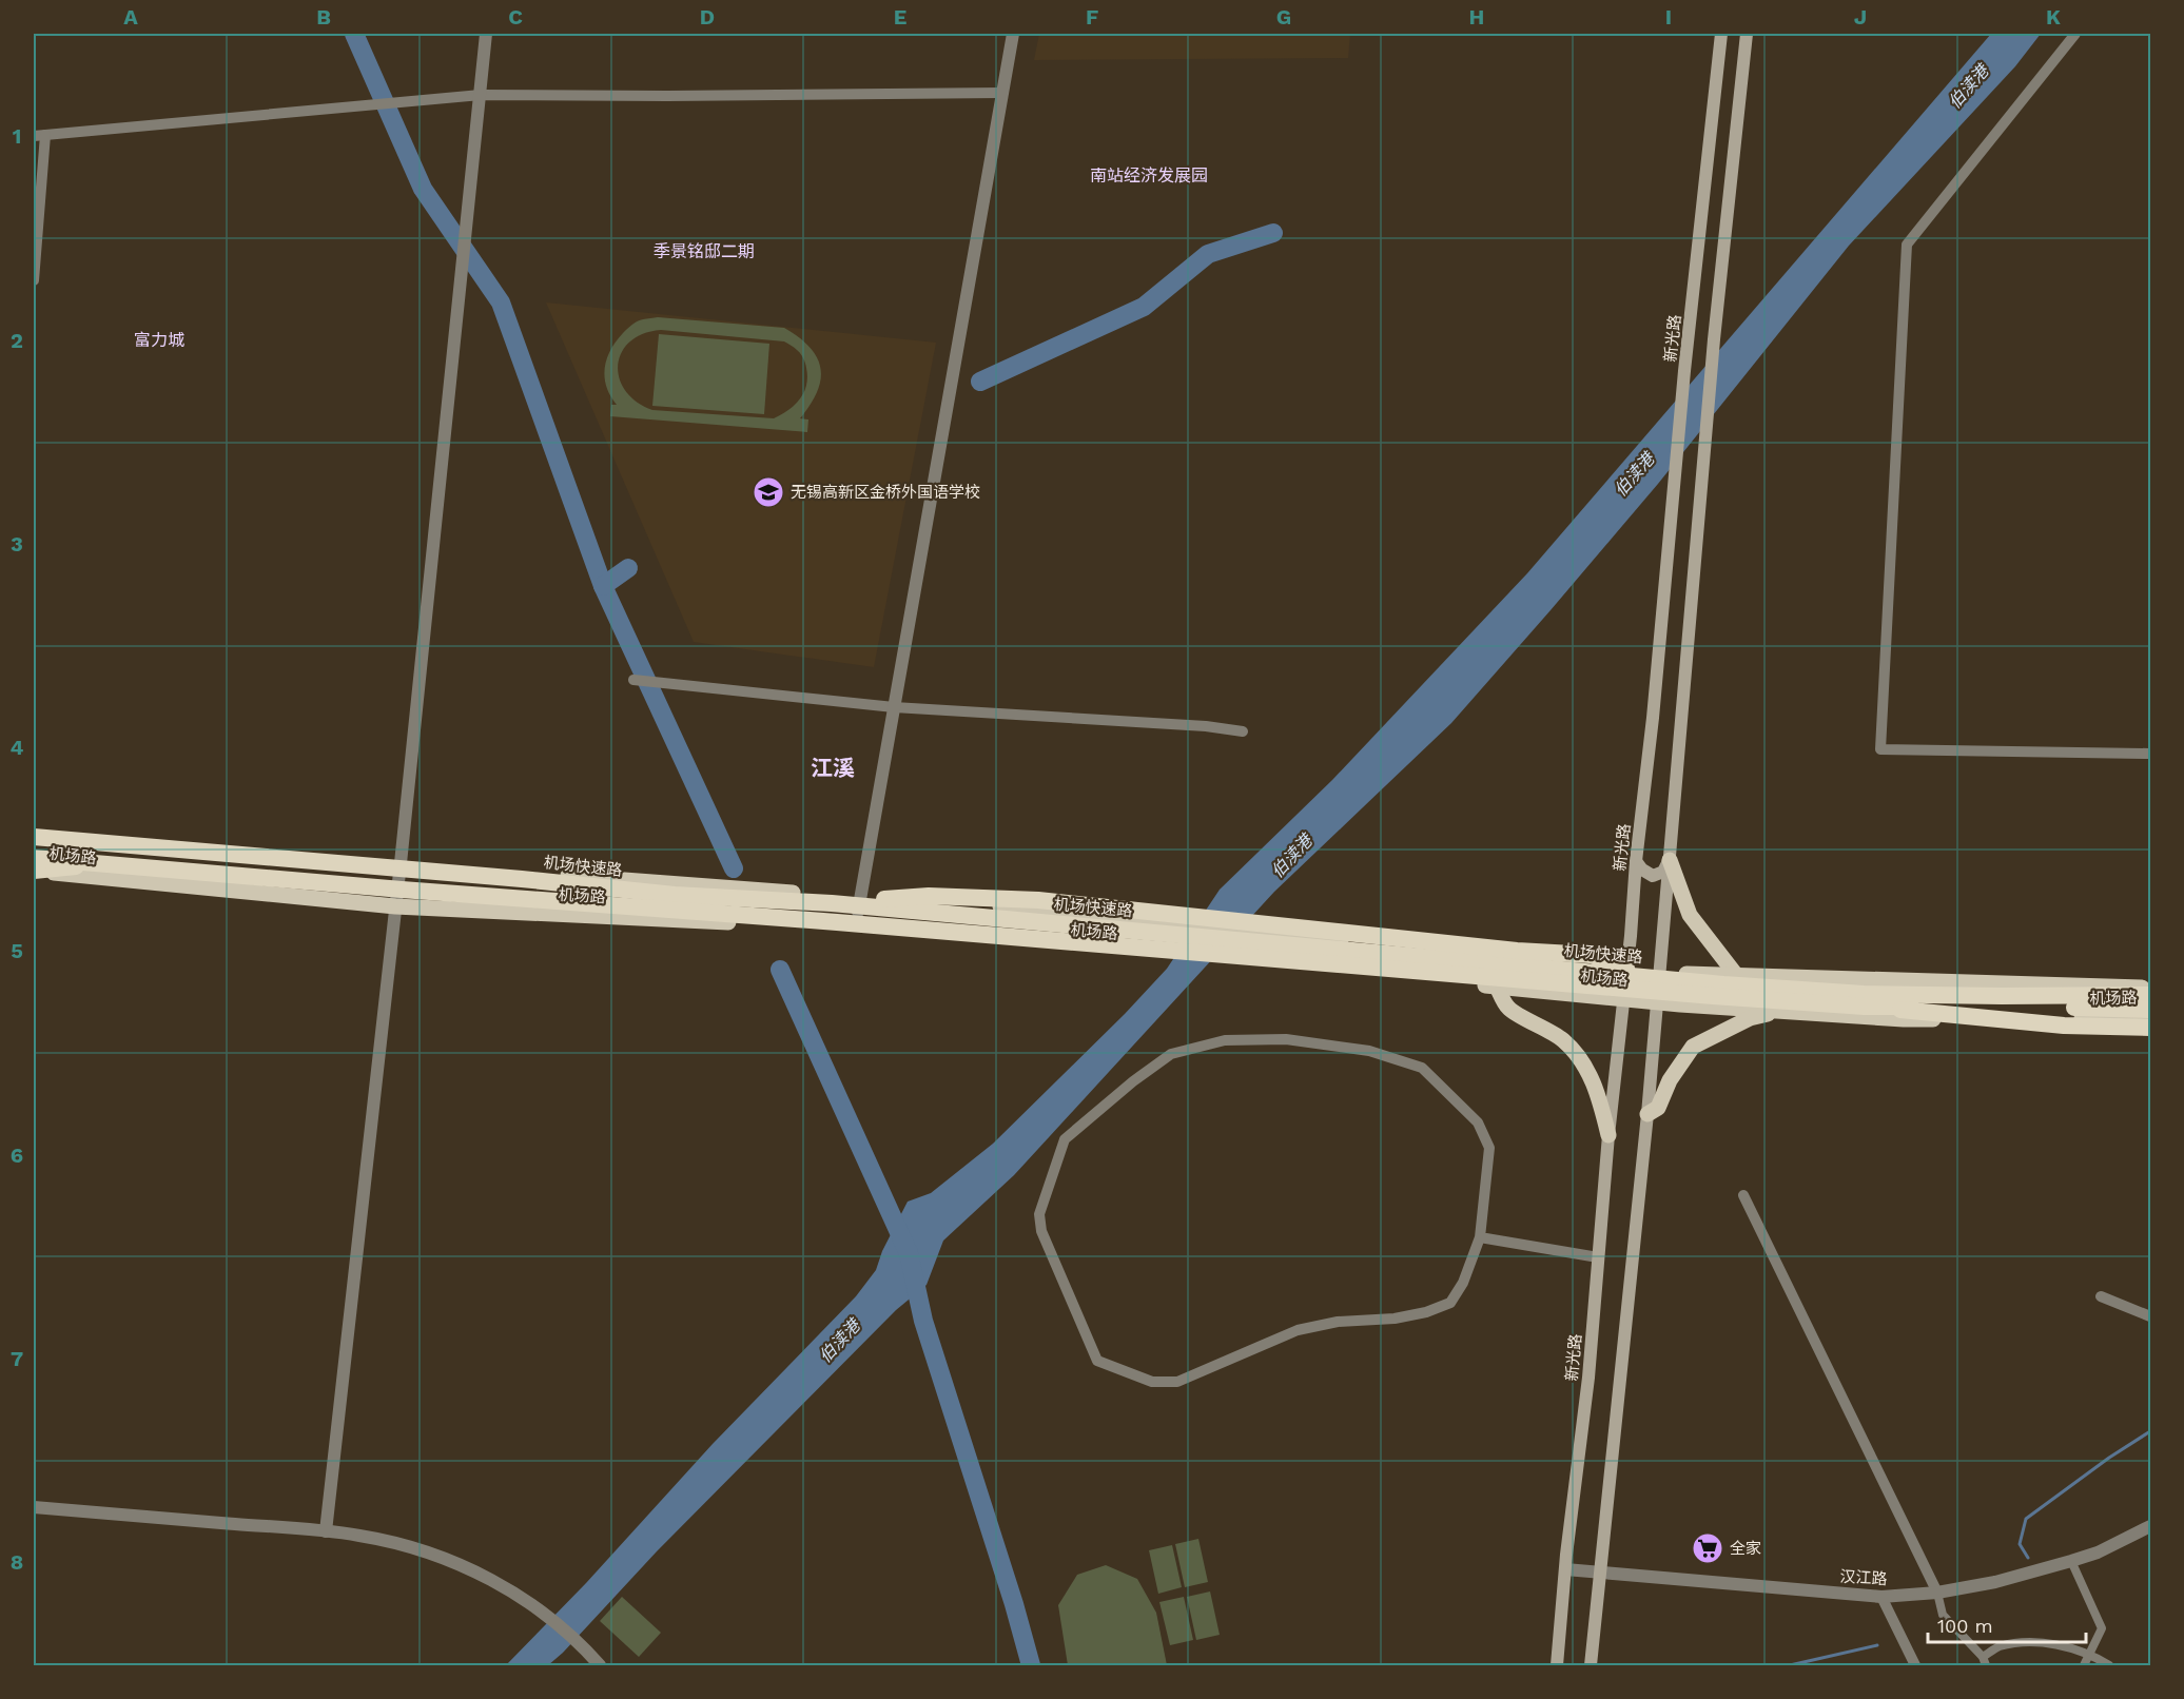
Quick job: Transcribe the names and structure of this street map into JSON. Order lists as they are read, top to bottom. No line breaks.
{"streets":{"highway":["机场快速路"],"main road":["新光路","机场路"],"street":["汉江路"]},"crossings":[["新光路","机场路"],["新光路","汉江路"]],"districts":["南站经济发展园","季景铭邸二期","富力城","江溪"],"water":["伯渎港"],"places":{"school or university":["无锡高新区金桥外国语学校"],"supermarket":["全家"]},"scale_bar":"100 m","grid":{"columns":["A","B","C","D","E","F","G","H","I","J","K"],"rows":["1","2","3","4","5","6","7","8"]}}
